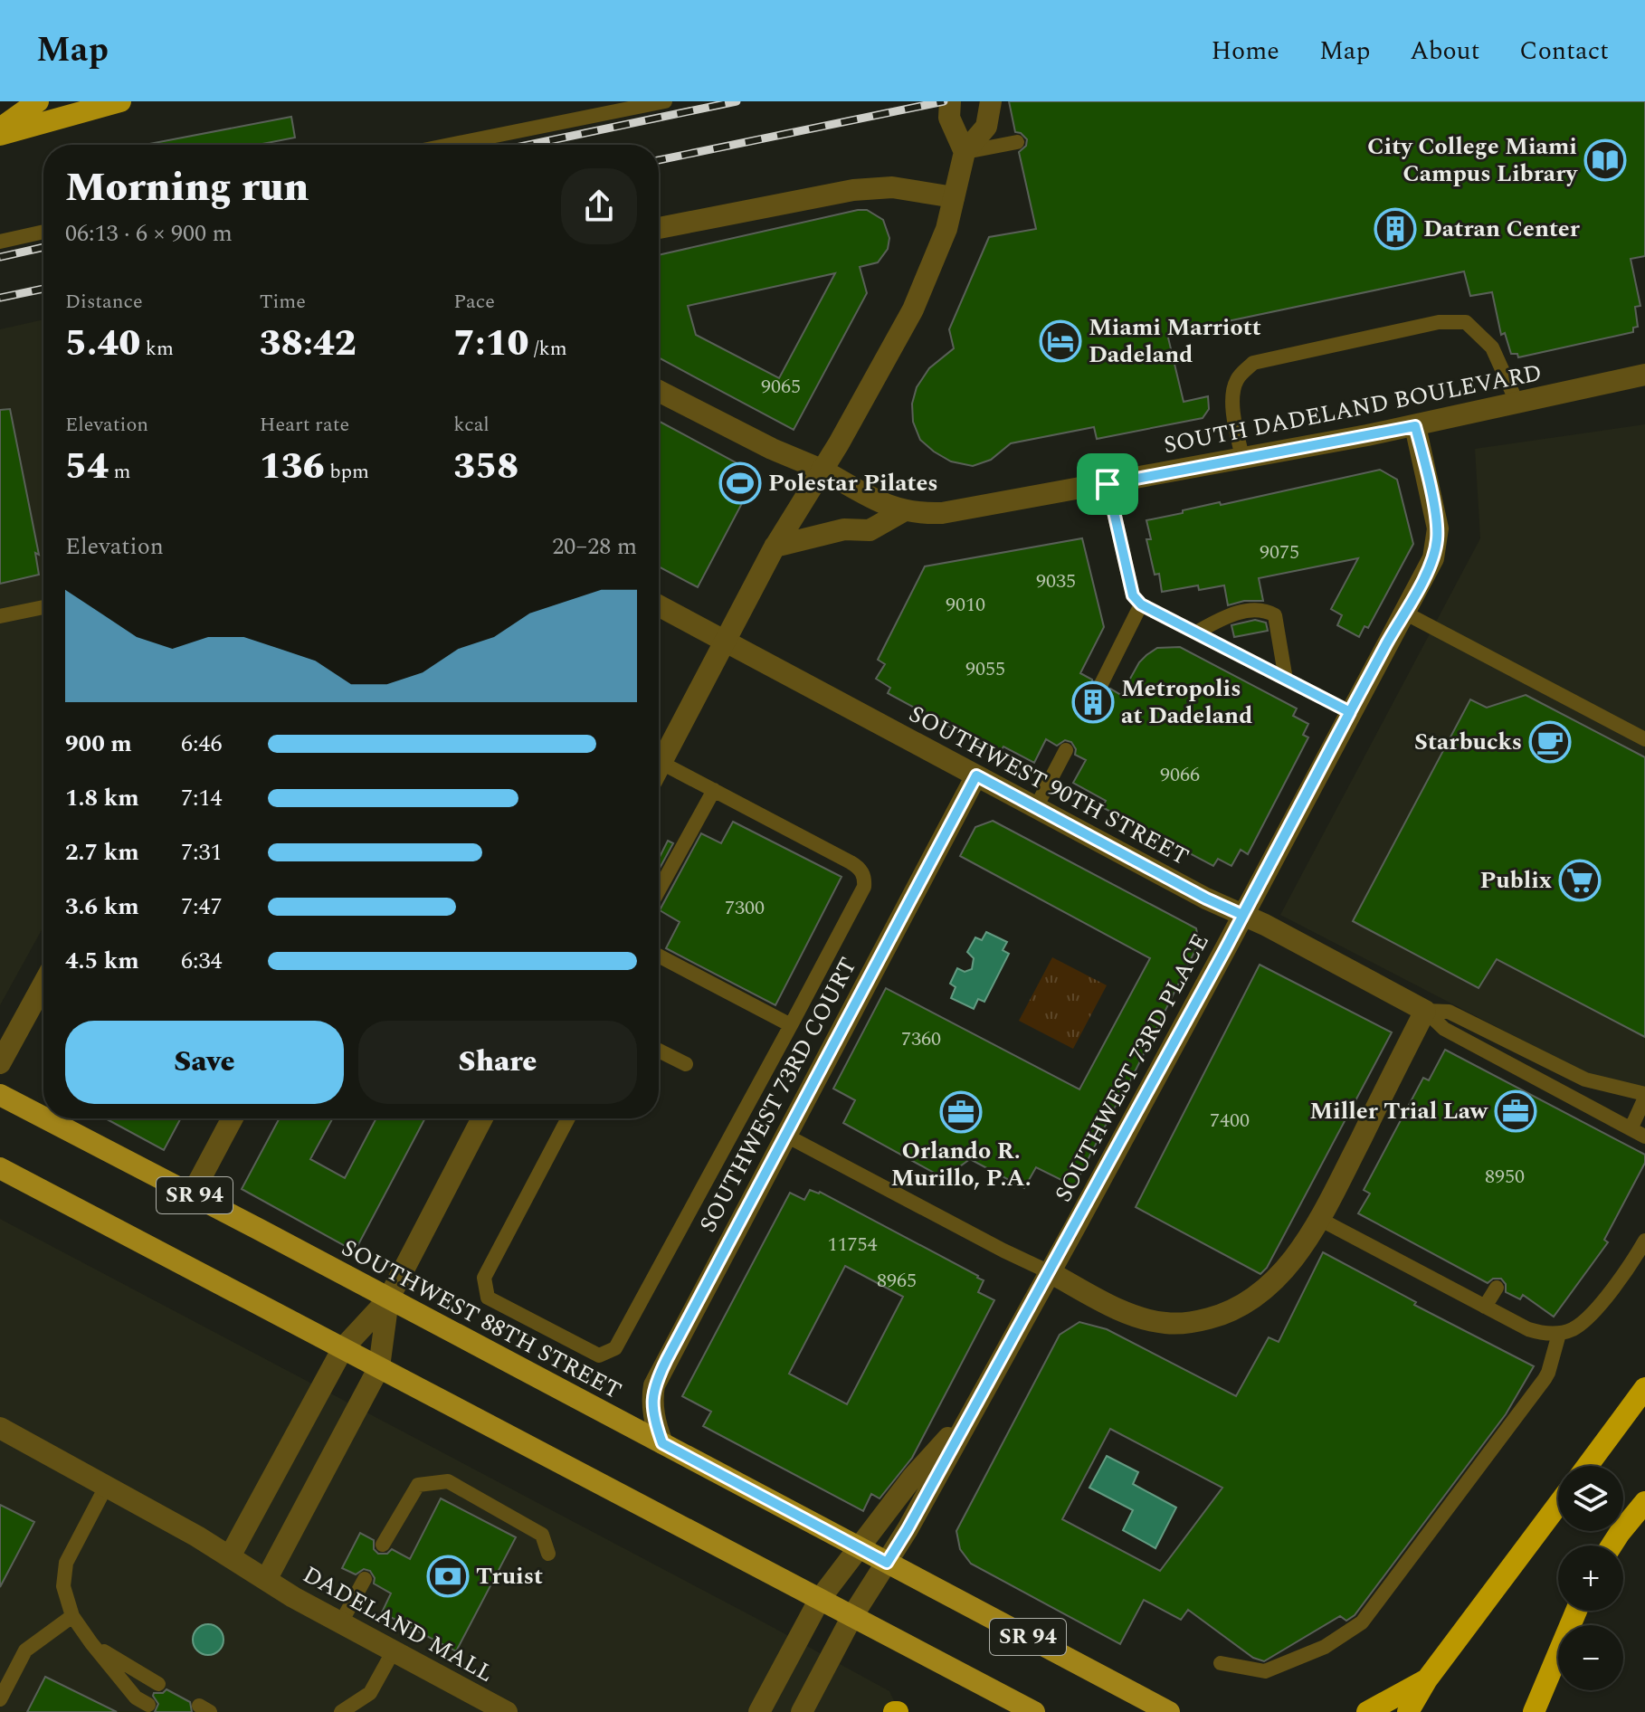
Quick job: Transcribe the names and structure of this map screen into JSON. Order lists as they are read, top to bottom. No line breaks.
{"streets":{"main road":["SR 94","SOUTHWEST 88TH STREET"],"street":["SOUTH DADELAND BOULEVARD","SOUTHWEST 90TH STREET","SOUTHWEST 73RD PLACE","SOUTHWEST 73RD COURT","DADELAND MALL"]},"crossings":[["SOUTH DADELAND BOULEVARD","SOUTHWEST 73RD PLACE"],["SOUTHWEST 90TH STREET","SOUTHWEST 73RD PLACE"],["SOUTHWEST 90TH STREET","SOUTHWEST 73RD COURT"],["SOUTHWEST 73RD PLACE","SOUTHWEST 88TH STREET"],["SOUTHWEST 73RD COURT","SOUTHWEST 88TH STREET"],["SR 94","DADELAND MALL"]],"places":{"library":["City College Miami Campus Library"],"building":["Datran Center","Metropolis at Dadeland"],"hotel":["Miami Marriott Dadeland"],"sports":["Polestar Pilates"],"cafe":["Starbucks"],"supermarket":["Publix"],"office":["Miller Trial Law","Orlando R. Murillo, P.A."],"bank":["Truist"]},"house_numbers":["9065","9075","9035","9010","9055","9066","7300","7360","7400","8950","11754","8965"],"page":{"header":"Map","nav":["Home","Map","About","Contact"],"heading":["Morning run","06:13 · 6 × 900 m"],"stats":[["Distance","5.40 km"],["Time","38:42"],["Pace","7:10 /km"],["Elevation","54 m"],["Heart rate","136 bpm"],["kcal","358"]],"chart":["Elevation","20–28 m"],"list":[{"name":"900 m","note":"6:46"},{"name":"1.8 km","note":"7:14"},{"name":"2.7 km","note":"7:31"},{"name":"3.6 km","note":"7:47"},{"name":"4.5 km","note":"6:34"}],"buttons":["Save","Share"],"map_buttons":["+","−"]}}
